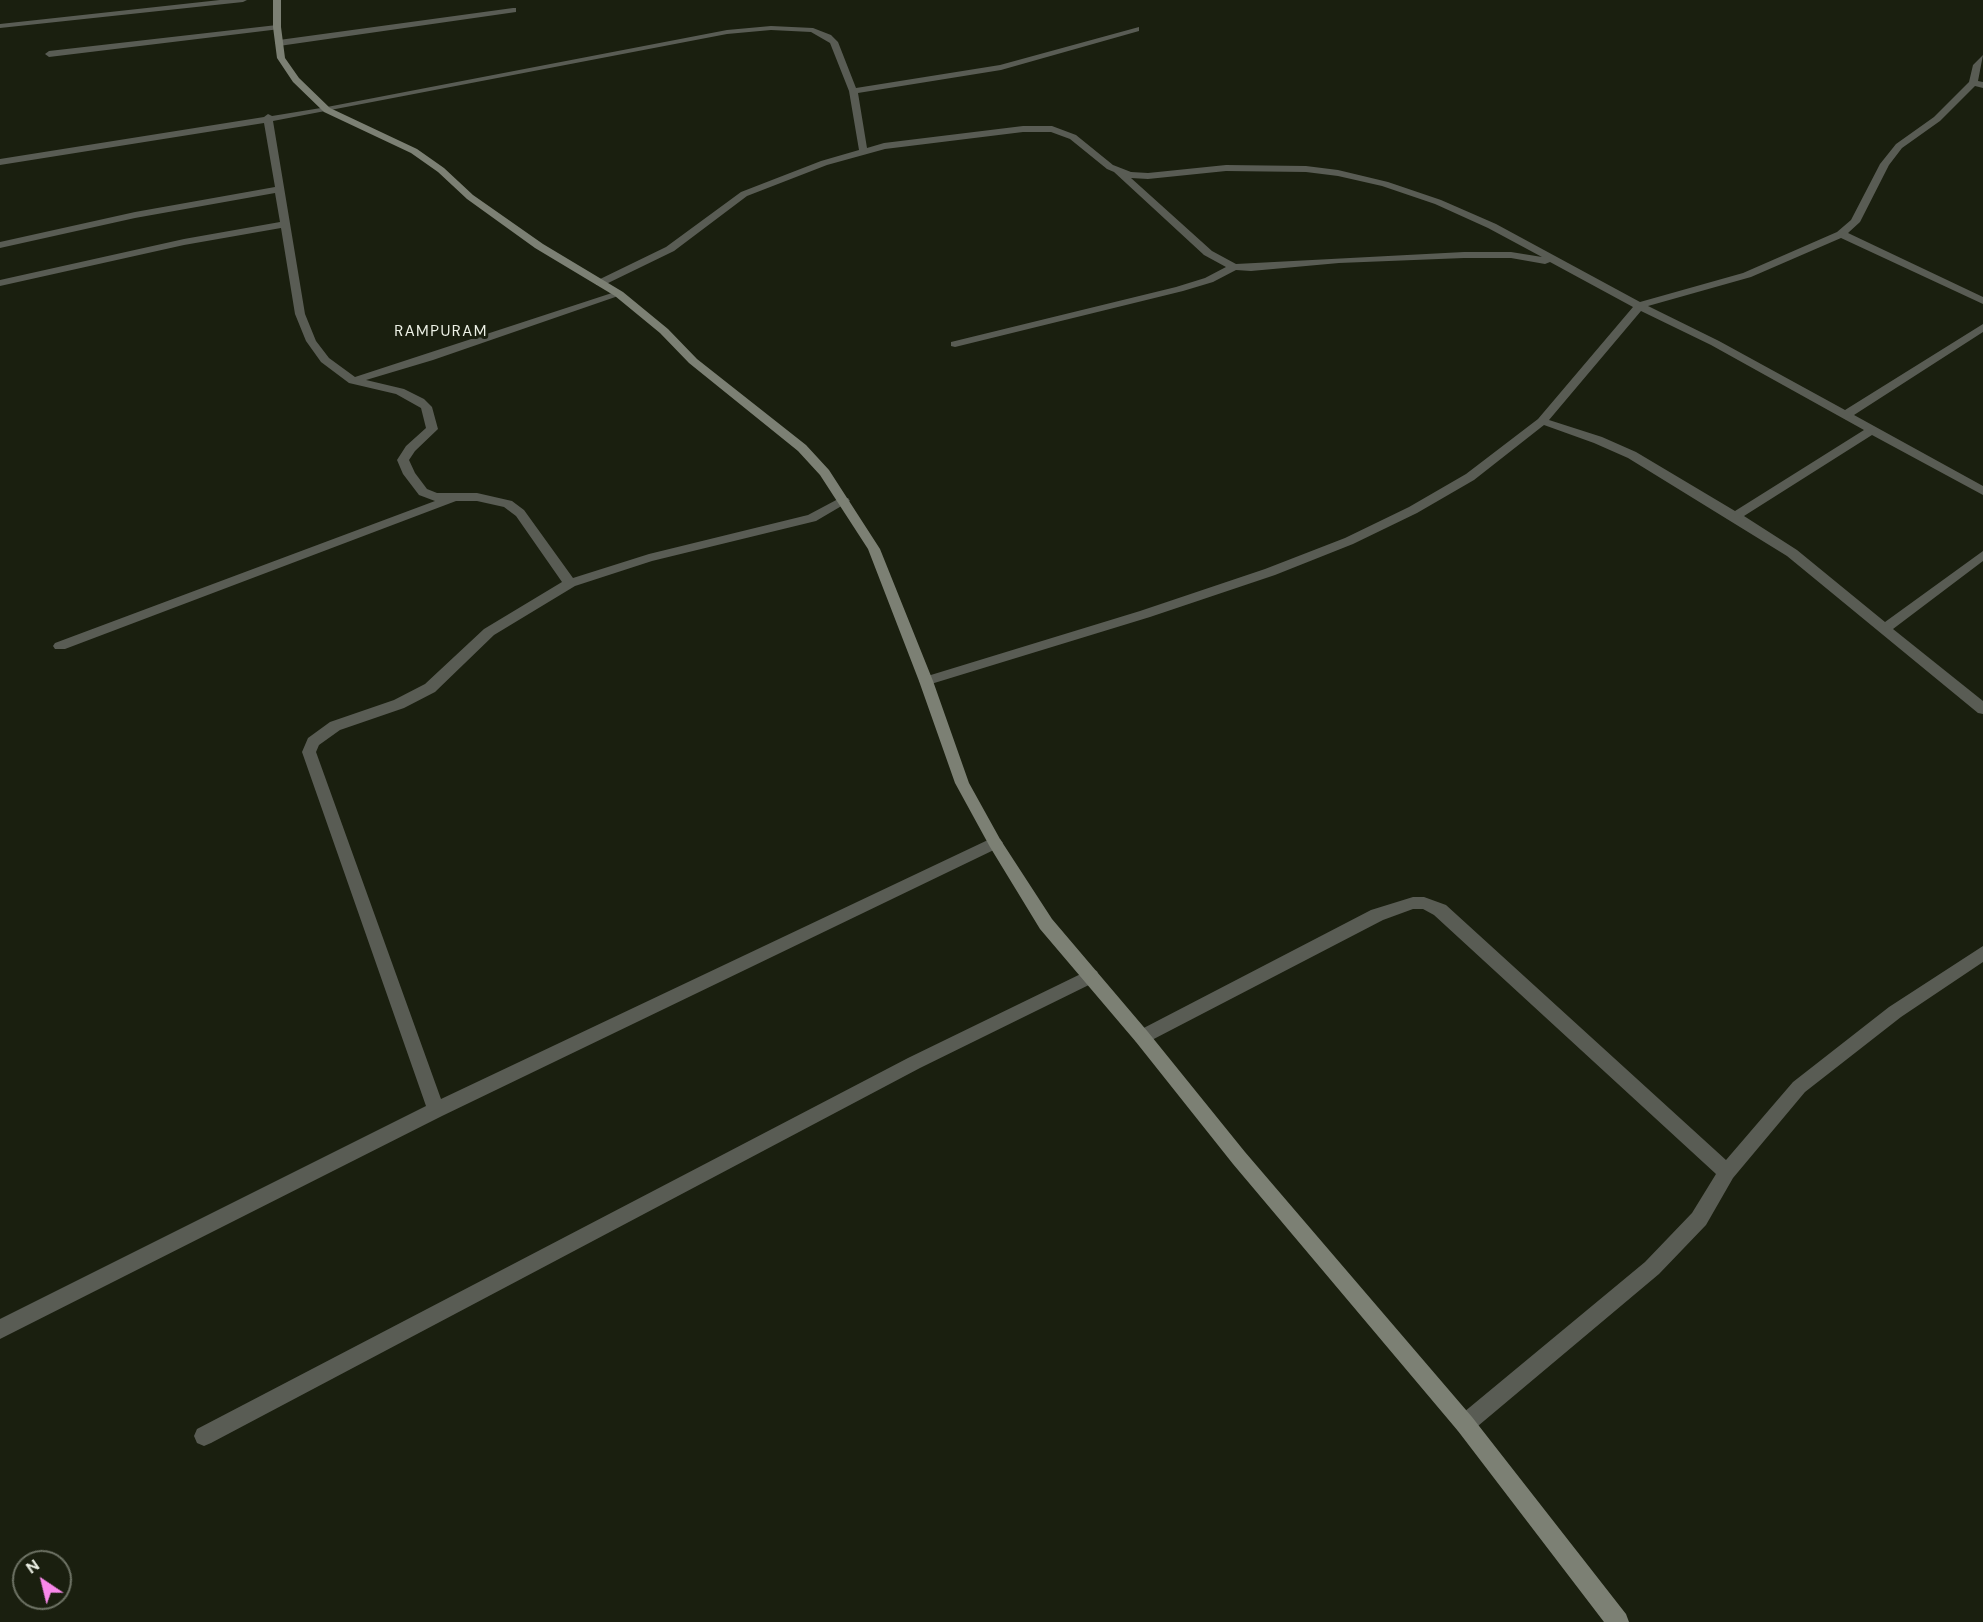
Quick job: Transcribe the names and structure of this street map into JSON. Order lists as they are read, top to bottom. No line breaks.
{"districts":["RAMPURAM"],"north":"top left"}
